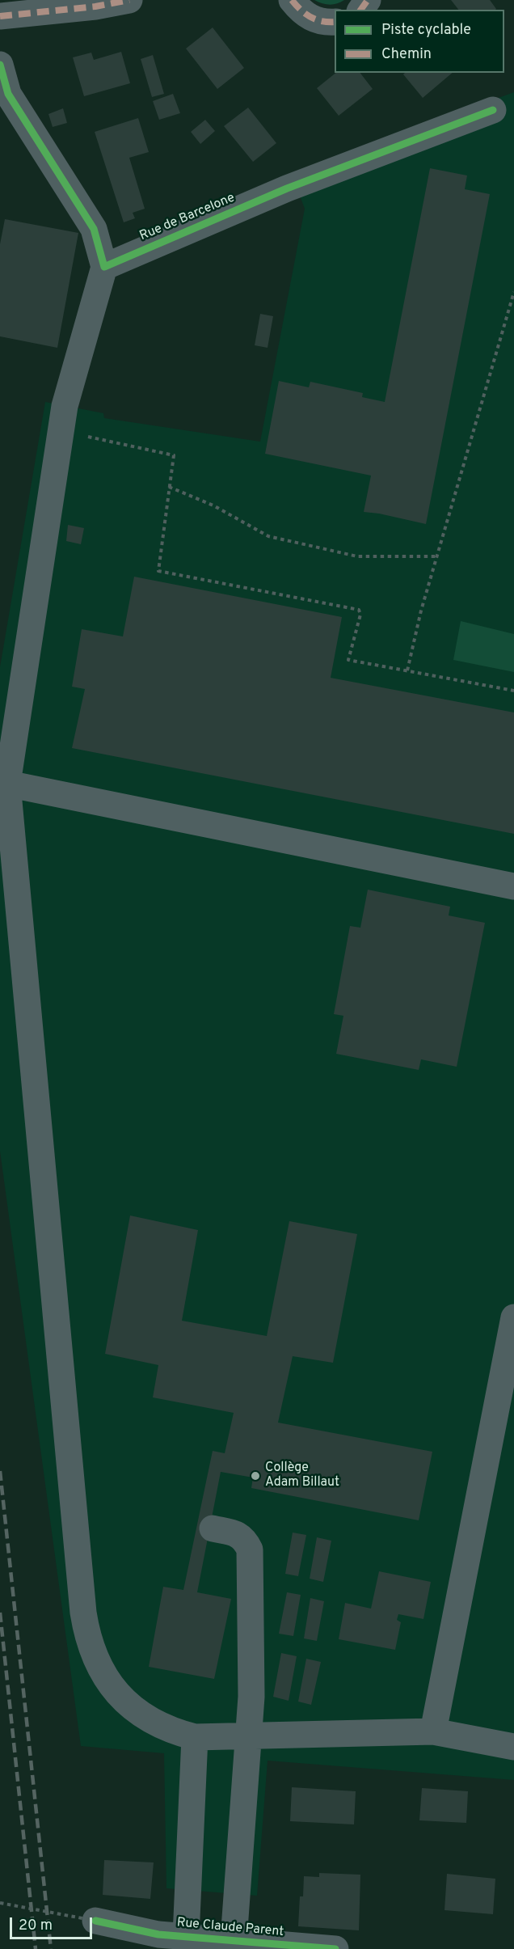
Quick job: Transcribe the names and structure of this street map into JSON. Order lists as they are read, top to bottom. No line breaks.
{"streets":{"street":["Rue de Barcelone","Rue Claude Parent"]},"places":["Collège Adam Billaut"],"legend":["Piste cyclable","Chemin"],"scale_bar":"20 m"}
